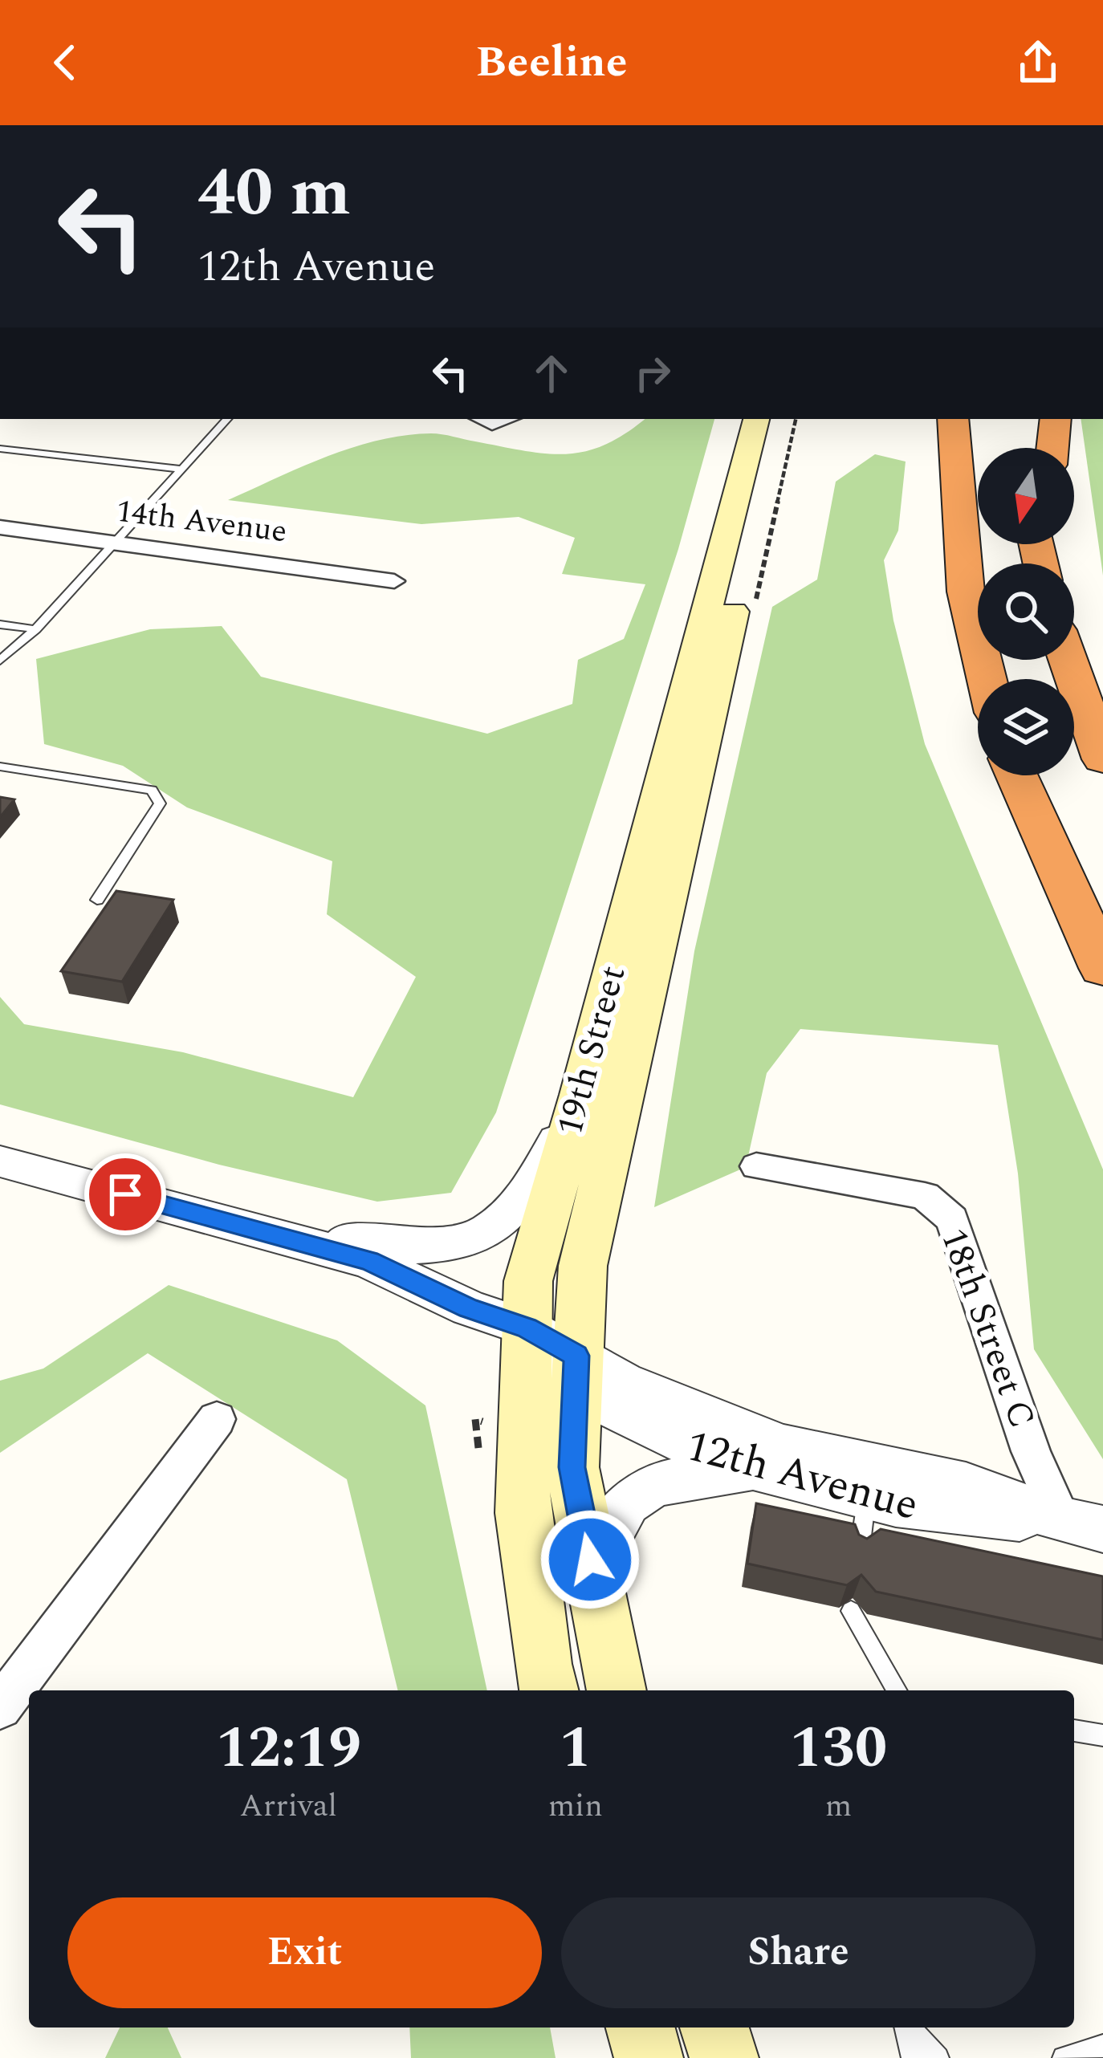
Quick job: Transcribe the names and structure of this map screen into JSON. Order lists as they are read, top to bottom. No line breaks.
{"streets":{"main road":["19th Street"],"street":["14th Avenue","18th Street C","12th Avenue"]},"crossings":[["19th Street","12th Avenue"],["18th Street C","12th Avenue"]],"north":"bottom","page":{"header":"Beeline","turn":["40 m","12th Avenue"],"eta":["12:19","Arrival","1","min","130","m"],"buttons":["Exit","Share"]}}
